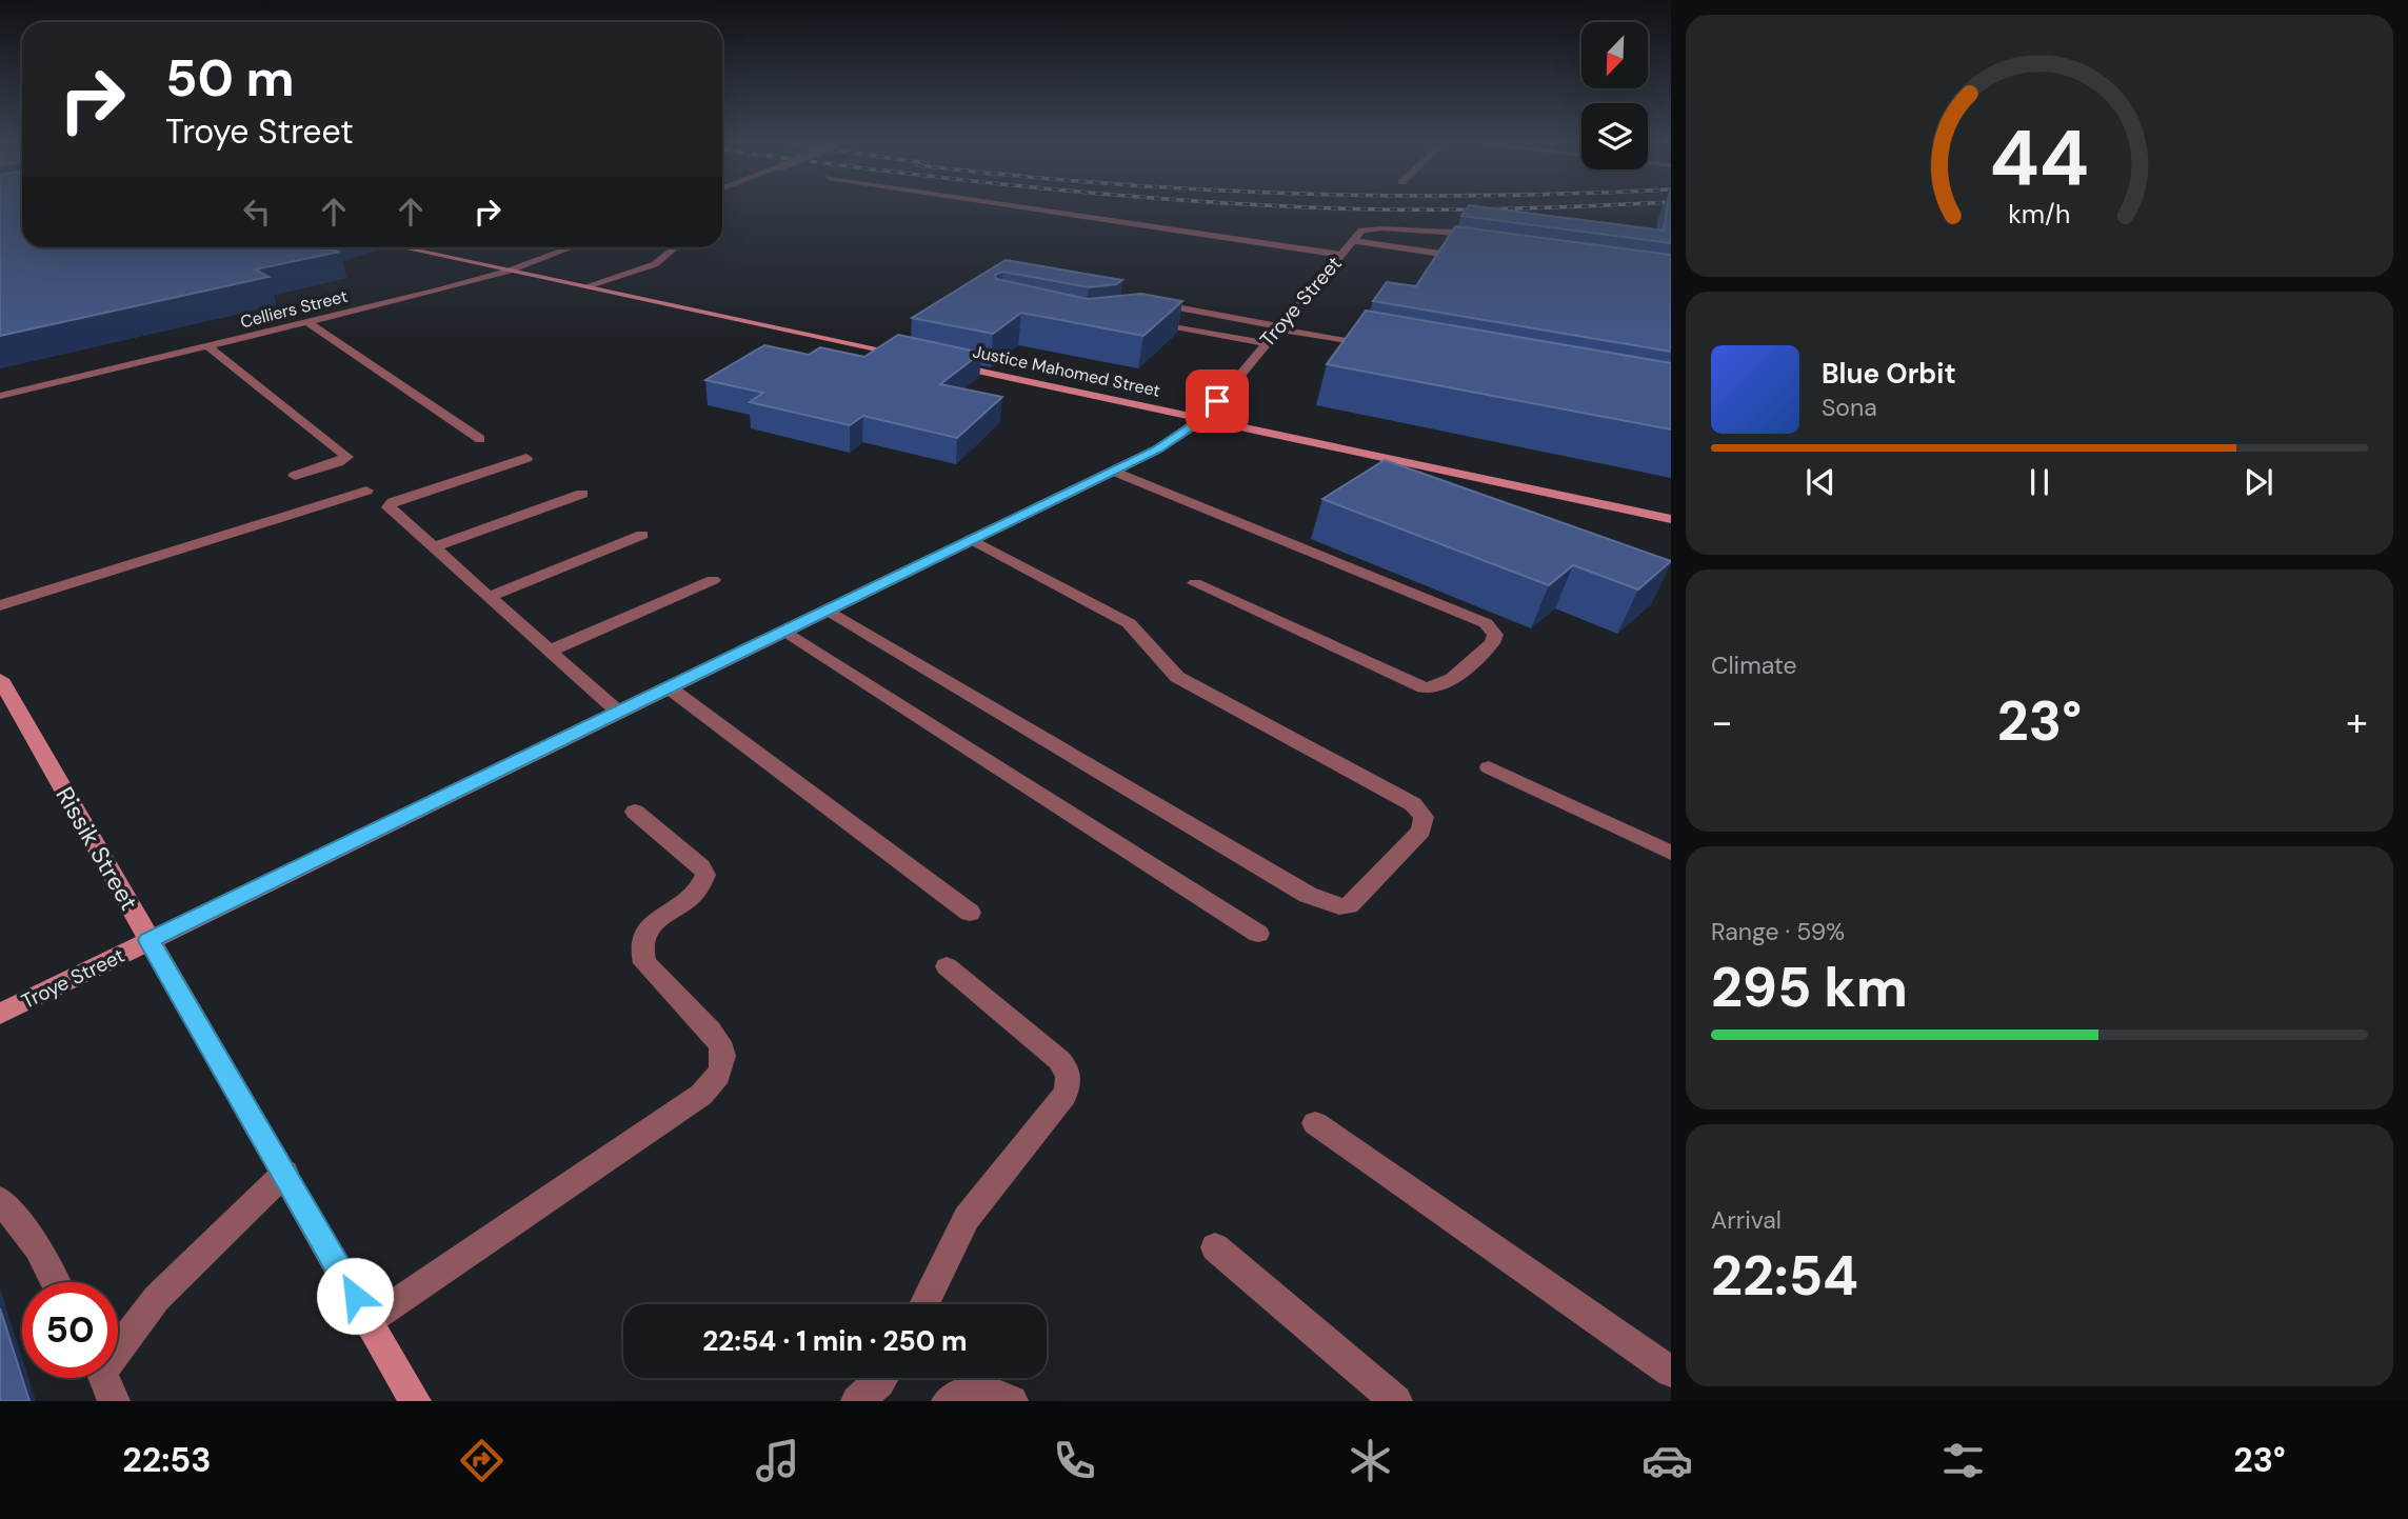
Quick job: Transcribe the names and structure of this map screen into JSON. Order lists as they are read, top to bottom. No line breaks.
{"streets":{"main road":["Troye Street","Justice Mahomed Street","Rissik Street"],"street":["Celliers Street"]},"crossings":[["Troye Street","Justice Mahomed Street"],["Troye Street","Rissik Street"]],"north":"bottom left","page":{"turn":["50 m","Troye Street"],"song":["Blue Orbit","Sona"],"tile":["Climate",["Range · 59%","295 km"],["Arrival","22:54"]],"heat":["−","23°","+"],"limit":"50","trip":"22:54 · 1 min · 250 m","tabs":["22:53","23°"],"gauge":["44","km/h"]}}
